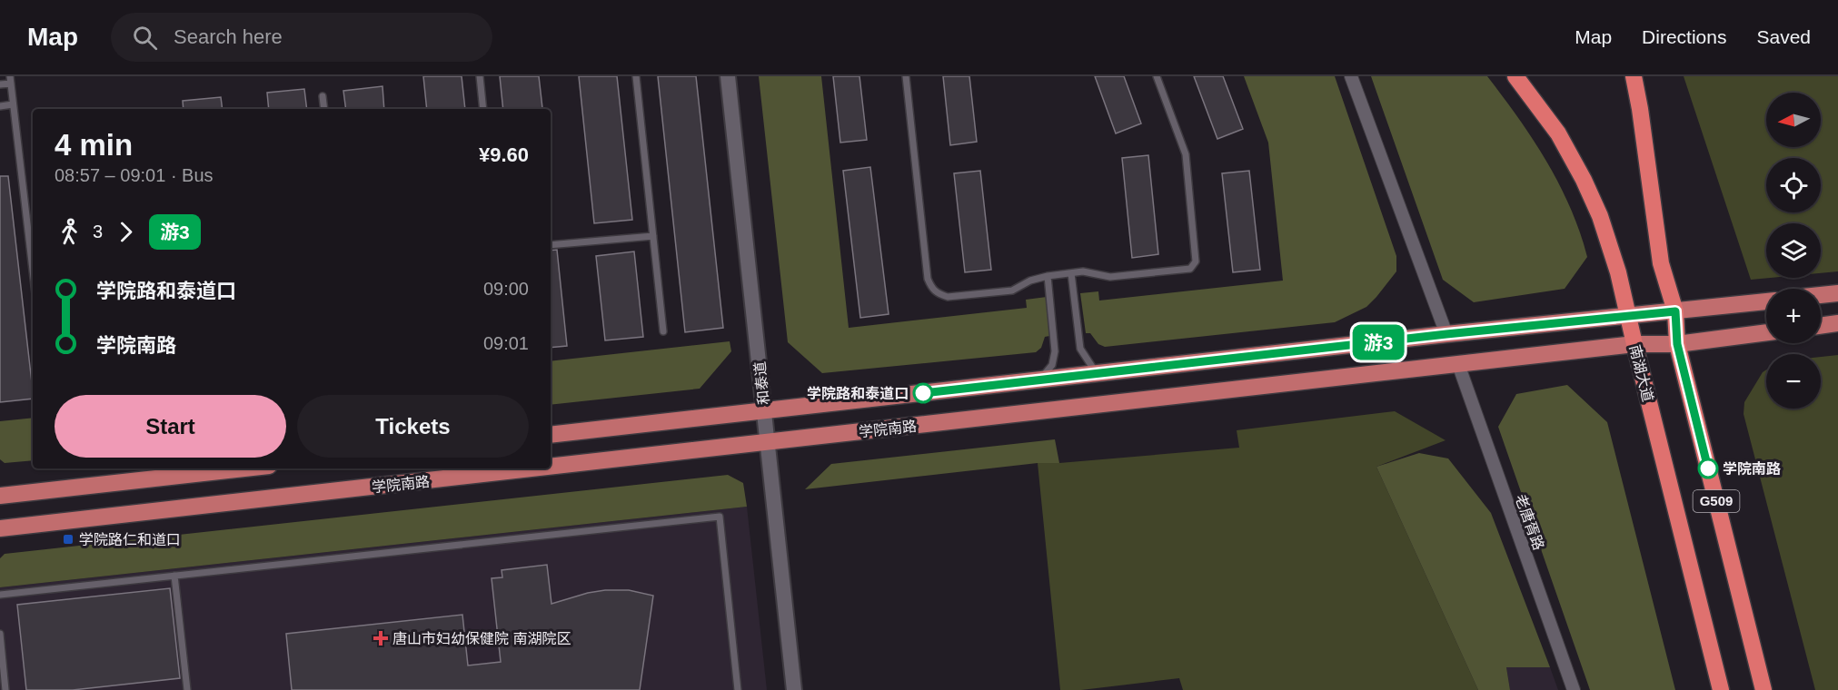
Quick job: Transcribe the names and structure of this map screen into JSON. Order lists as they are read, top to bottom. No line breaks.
{"streets":{"highway":["南湖大道","G509"],"main road":["学院南路"],"street":["和泰道","老唐胥路"]},"crossings":[["南湖大道","学院南路"],["和泰道","学院南路"],["学院南路","G509"],["学院南路","老唐胥路"]],"places":{"other":["学院路和泰道口","学院南路"],"transit":["学院路仁和道口"],"health":["唐山市妇幼保健院 南湖院区"]},"lines":["bus line 游3"],"north":"left","page":{"header":"Map","search":"Search here","nav":["Map","Directions","Saved"],"on_map":"游3","map_buttons":["+","−"],"heading":["4 min","08:57 – 09:01 · Bus","¥9.60"],"legs":["3","游3"],"list":[{"name":"学院路和泰道口","value":"09:00"},{"name":"学院南路","value":"09:01"}],"buttons":["Start","Tickets"]}}
